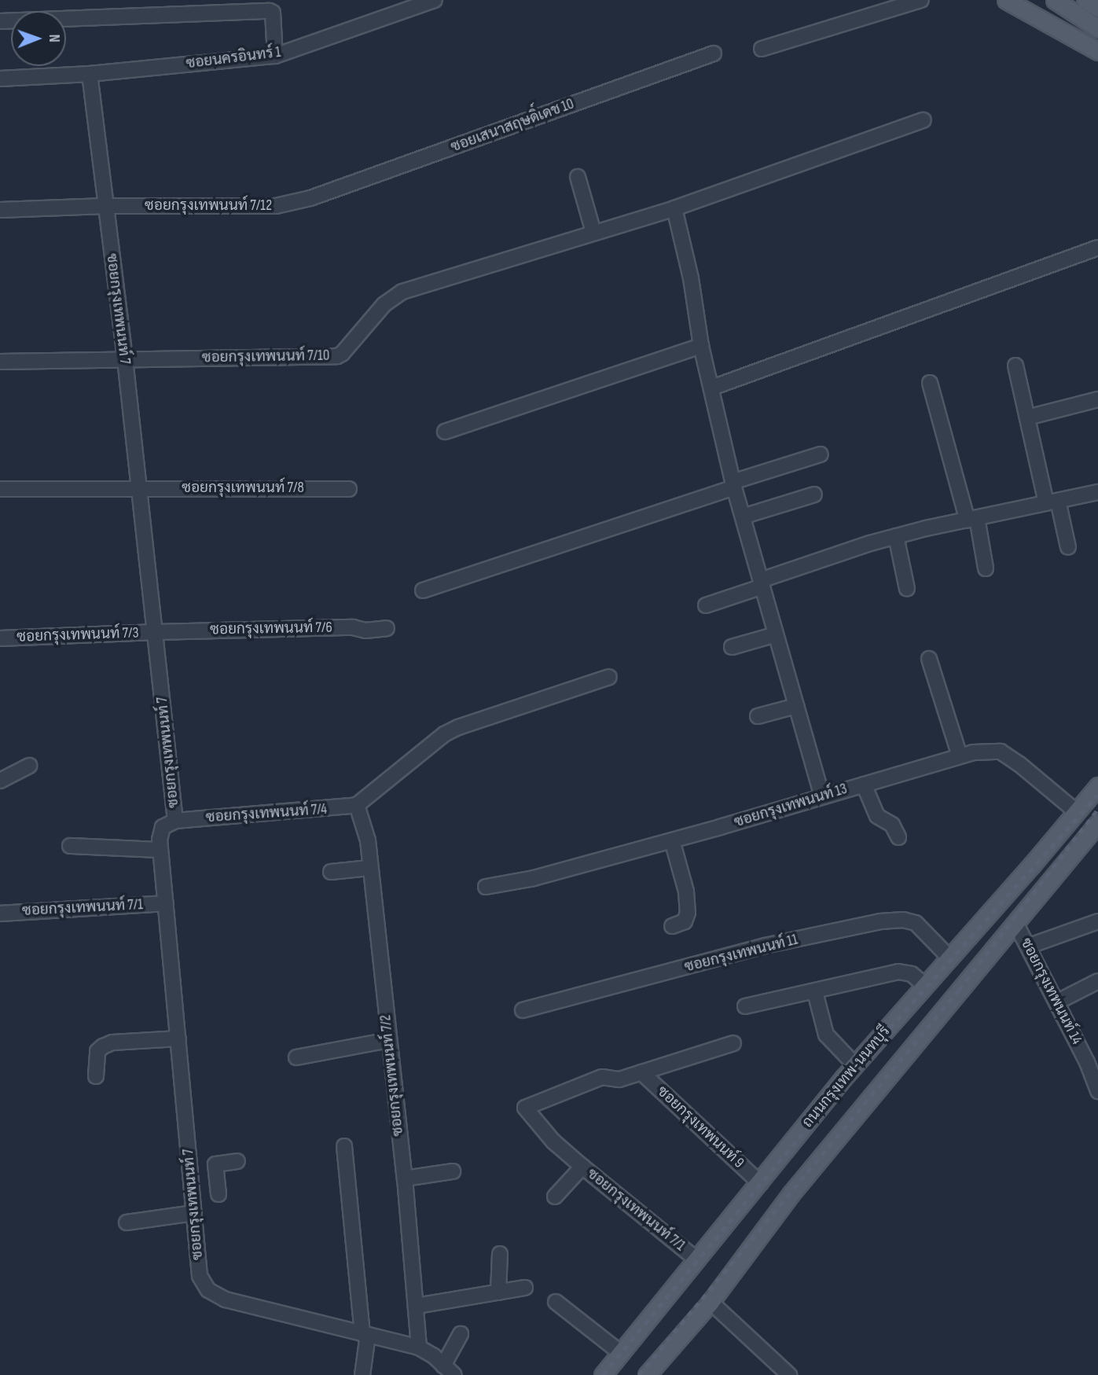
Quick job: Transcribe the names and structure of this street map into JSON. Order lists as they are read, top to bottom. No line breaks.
{"streets":{"main road":["ถนนกรุงเทพ-นนทบุรี"],"street":["ซอยนครอินทร์ 1","ซอยเสนาสฤษดิ์เดช 10","ซอยกรุงเทพนนท์ 7/12","ซอยกรุงเทพนนท์ 7","ซอยกรุงเทพนนท์ 7/10","ซอยกรุงเทพนนท์ 7/8","ซอยกรุงเทพนนท์ 7/6","ซอยกรุงเทพนนท์ 7/3","ซอยกรุงเทพนนท์ 13","ซอยกรุงเทพนนท์ 7/4","ซอยกรุงเทพนนท์ 7/1","ซอยกรุงเทพนนท์ 11","ซอยกรุงเทพนนท์ 14","ซอยกรุงเทพนนท์ 7/2","ซอยกรุงเทพนนท์ 9"]},"crossings":[["ซอยนครอินทร์ 1","ซอยกรุงเทพนนท์ 7"],["ซอยเสนาสฤษดิ์เดช 10","ซอยกรุงเทพนนท์ 7/12"],["ซอยกรุงเทพนนท์ 7/12","ซอยกรุงเทพนนท์ 7"],["ซอยกรุงเทพนนท์ 7","ซอยกรุงเทพนนท์ 7/10"],["ซอยกรุงเทพนนท์ 7","ซอยกรุงเทพนนท์ 7/8"],["ซอยกรุงเทพนนท์ 7","ซอยกรุงเทพนนท์ 7/6"],["ซอยกรุงเทพนนท์ 7","ซอยกรุงเทพนนท์ 7/3"],["ซอยกรุงเทพนนท์ 7","ซอยกรุงเทพนนท์ 7/4"],["ซอยกรุงเทพนนท์ 7","ซอยกรุงเทพนนท์ 7/1"],["ซอยกรุงเทพนนท์ 7","ซอยกรุงเทพนนท์ 7/2"],["ซอยกรุงเทพนนท์ 7/6","ซอยกรุงเทพนนท์ 7/3"],["ซอยกรุงเทพนนท์ 13","ถนนกรุงเทพ-นนทบุรี"],["ซอยกรุงเทพนนท์ 7/4","ซอยกรุงเทพนนท์ 7/2"],["ซอยกรุงเทพนนท์ 7/1","ถนนกรุงเทพ-นนทบุรี"],["ซอยกรุงเทพนนท์ 11","ถนนกรุงเทพ-นนทบุรี"],["ซอยกรุงเทพนนท์ 14","ถนนกรุงเทพ-นนทบุรี"],["ถนนกรุงเทพ-นนทบุรี","ซอยกรุงเทพนนท์ 9"]],"north":"right"}
